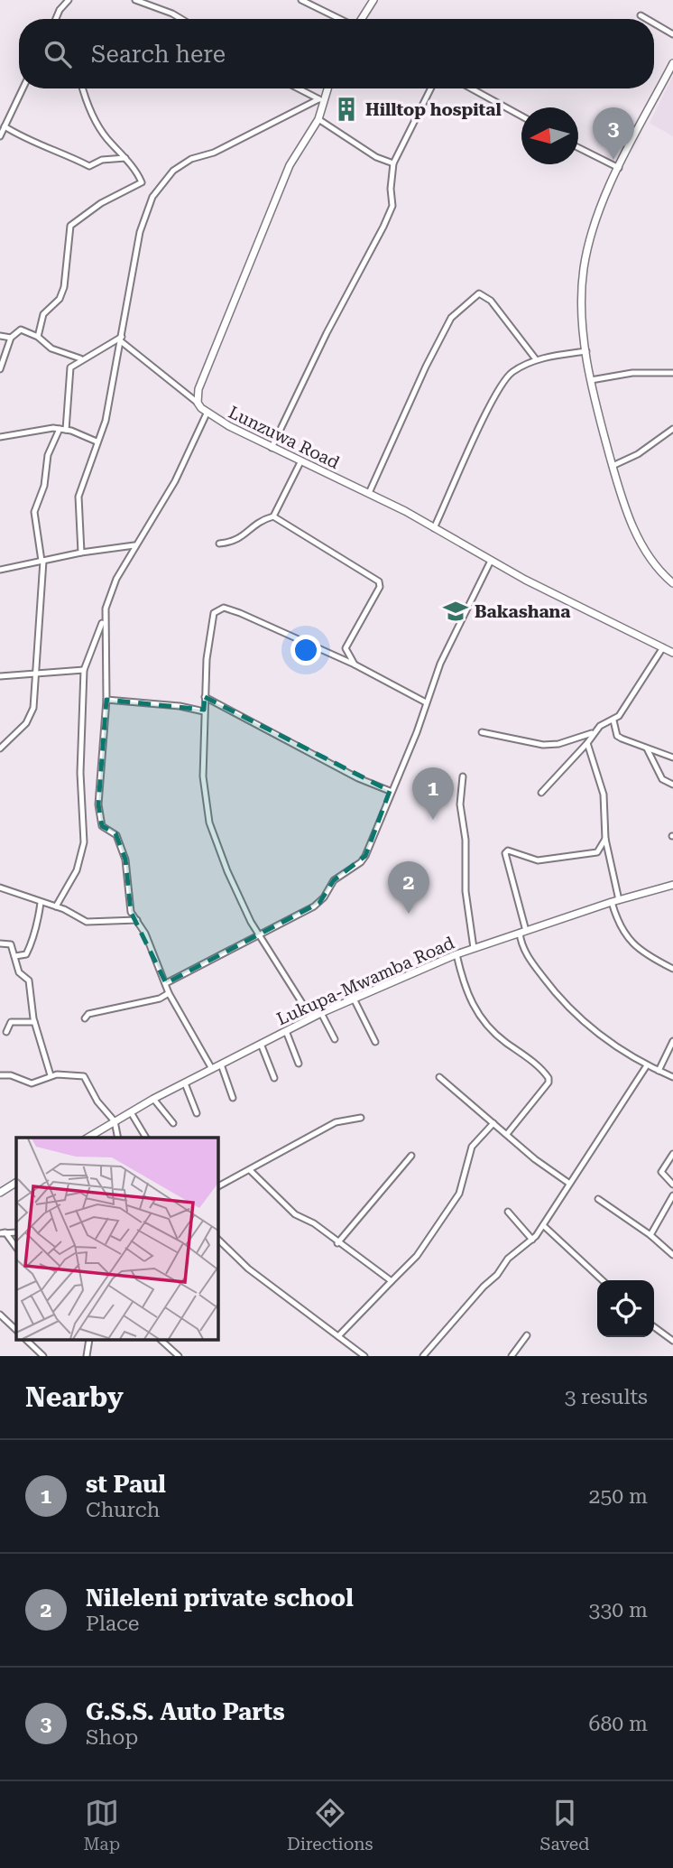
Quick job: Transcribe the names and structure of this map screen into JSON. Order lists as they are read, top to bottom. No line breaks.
{"streets":{"street":["Lunzuwa Road","Lukupa-Mwamba Road"]},"places":{"building":["Hilltop hospital"],"school or university":["Bakashana"]},"north":"left","page":{"search":"Search here","pins":["3","1","2"],"heading":["Nearby","3 results"],"list":[{"mark":"1","name":"st Paul","note":"Church","value":"250 m"},{"mark":"2","name":"Nileleni private school","note":"Place","value":"330 m"},{"mark":"3","name":"G.S.S. Auto Parts","note":"Shop","value":"680 m"}],"nav":["Map","Directions","Saved"]}}
